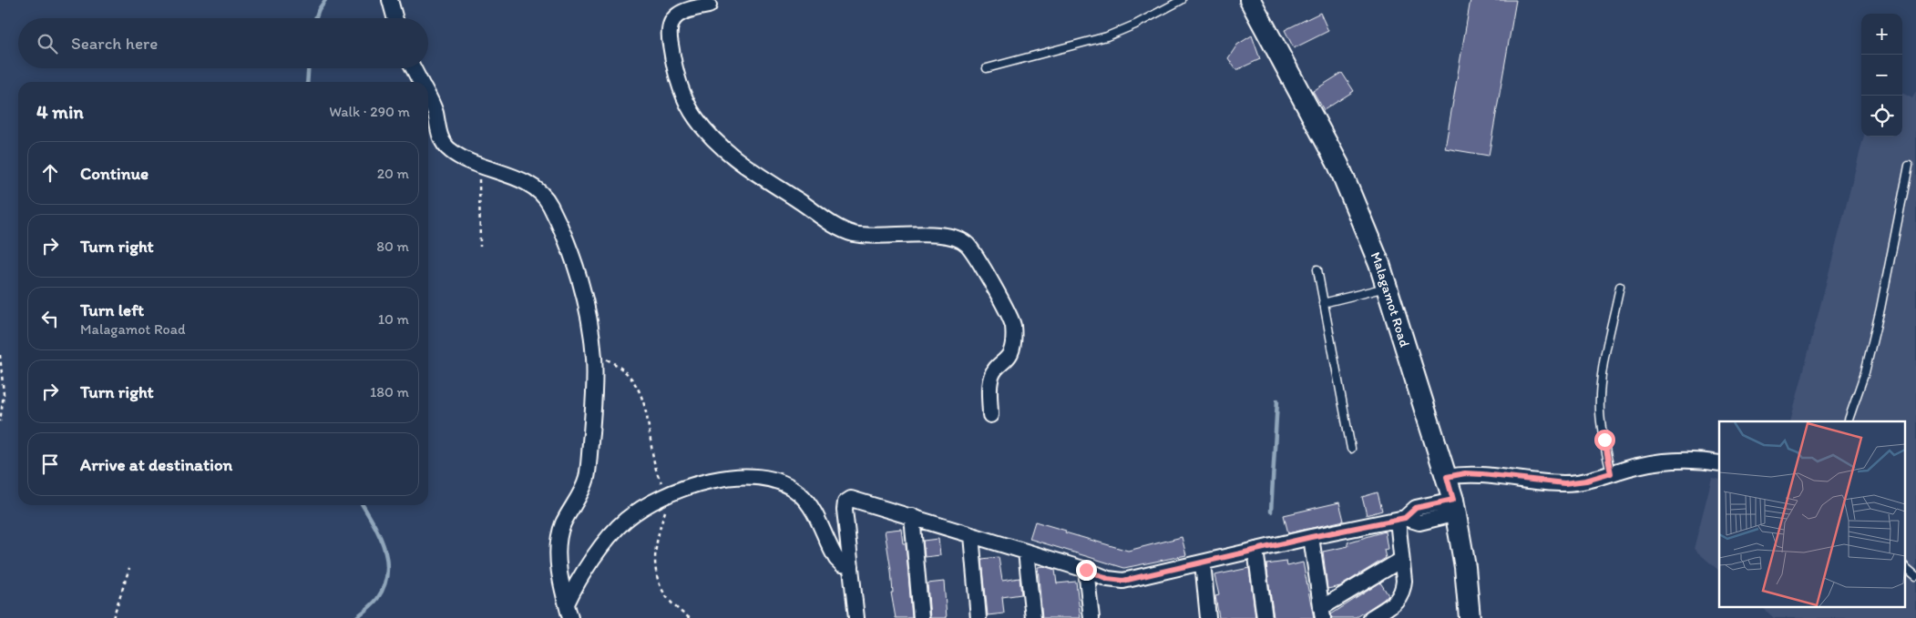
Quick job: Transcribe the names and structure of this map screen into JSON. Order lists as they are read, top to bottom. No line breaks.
{"streets":{"street":["Malagamot Road"]},"page":{"map_buttons":["+","−"],"search":"Search here","heading":["4 min","Walk · 290 m"],"list":[["Continue","20 m"],["Turn right","80 m"],["Turn left","Malagamot Road","10 m"],["Turn right","180 m"],"Arrive at destination"]}}
